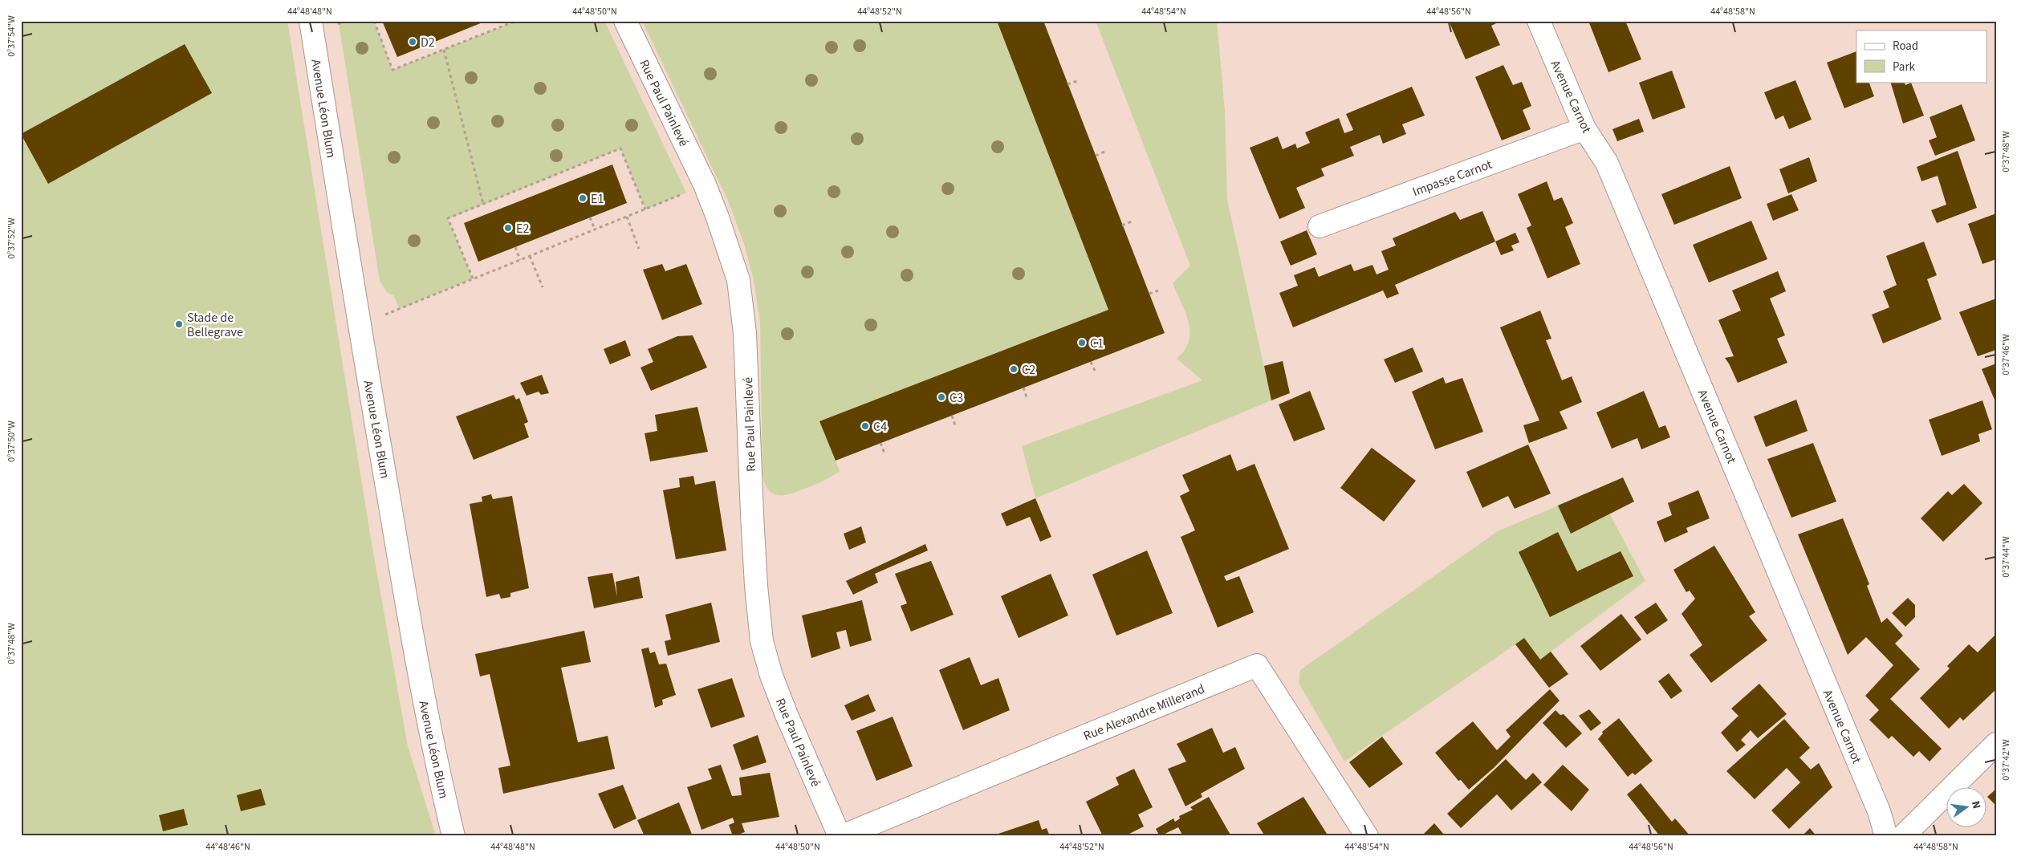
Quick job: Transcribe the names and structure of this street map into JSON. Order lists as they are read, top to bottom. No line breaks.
{"streets":{"street":["Avenue Carnot","Rue Paul Painlevé","Avenue Léon Blum","Impasse Carnot","Rue Alexandre Millerand"]},"crossings":[["Avenue Carnot","Impasse Carnot"],["Rue Paul Painlevé","Rue Alexandre Millerand"]],"places":["D2","E1","E2","Stade de Bellegrave","C1","C2","C3","C4"],"legend":["Road","Park"],"north":"right","coordinates":["44°48'48\"N","44°48'50\"N","44°48'52\"N","44°48'54\"N","44°48'56\"N","44°48'58\"N","0°37'54\"W","0°37'48\"W","0°37'52\"W","0°37'46\"W","0°37'50\"W","0°37'44\"W","0°37'42\"W","44°48'46\"N"]}
